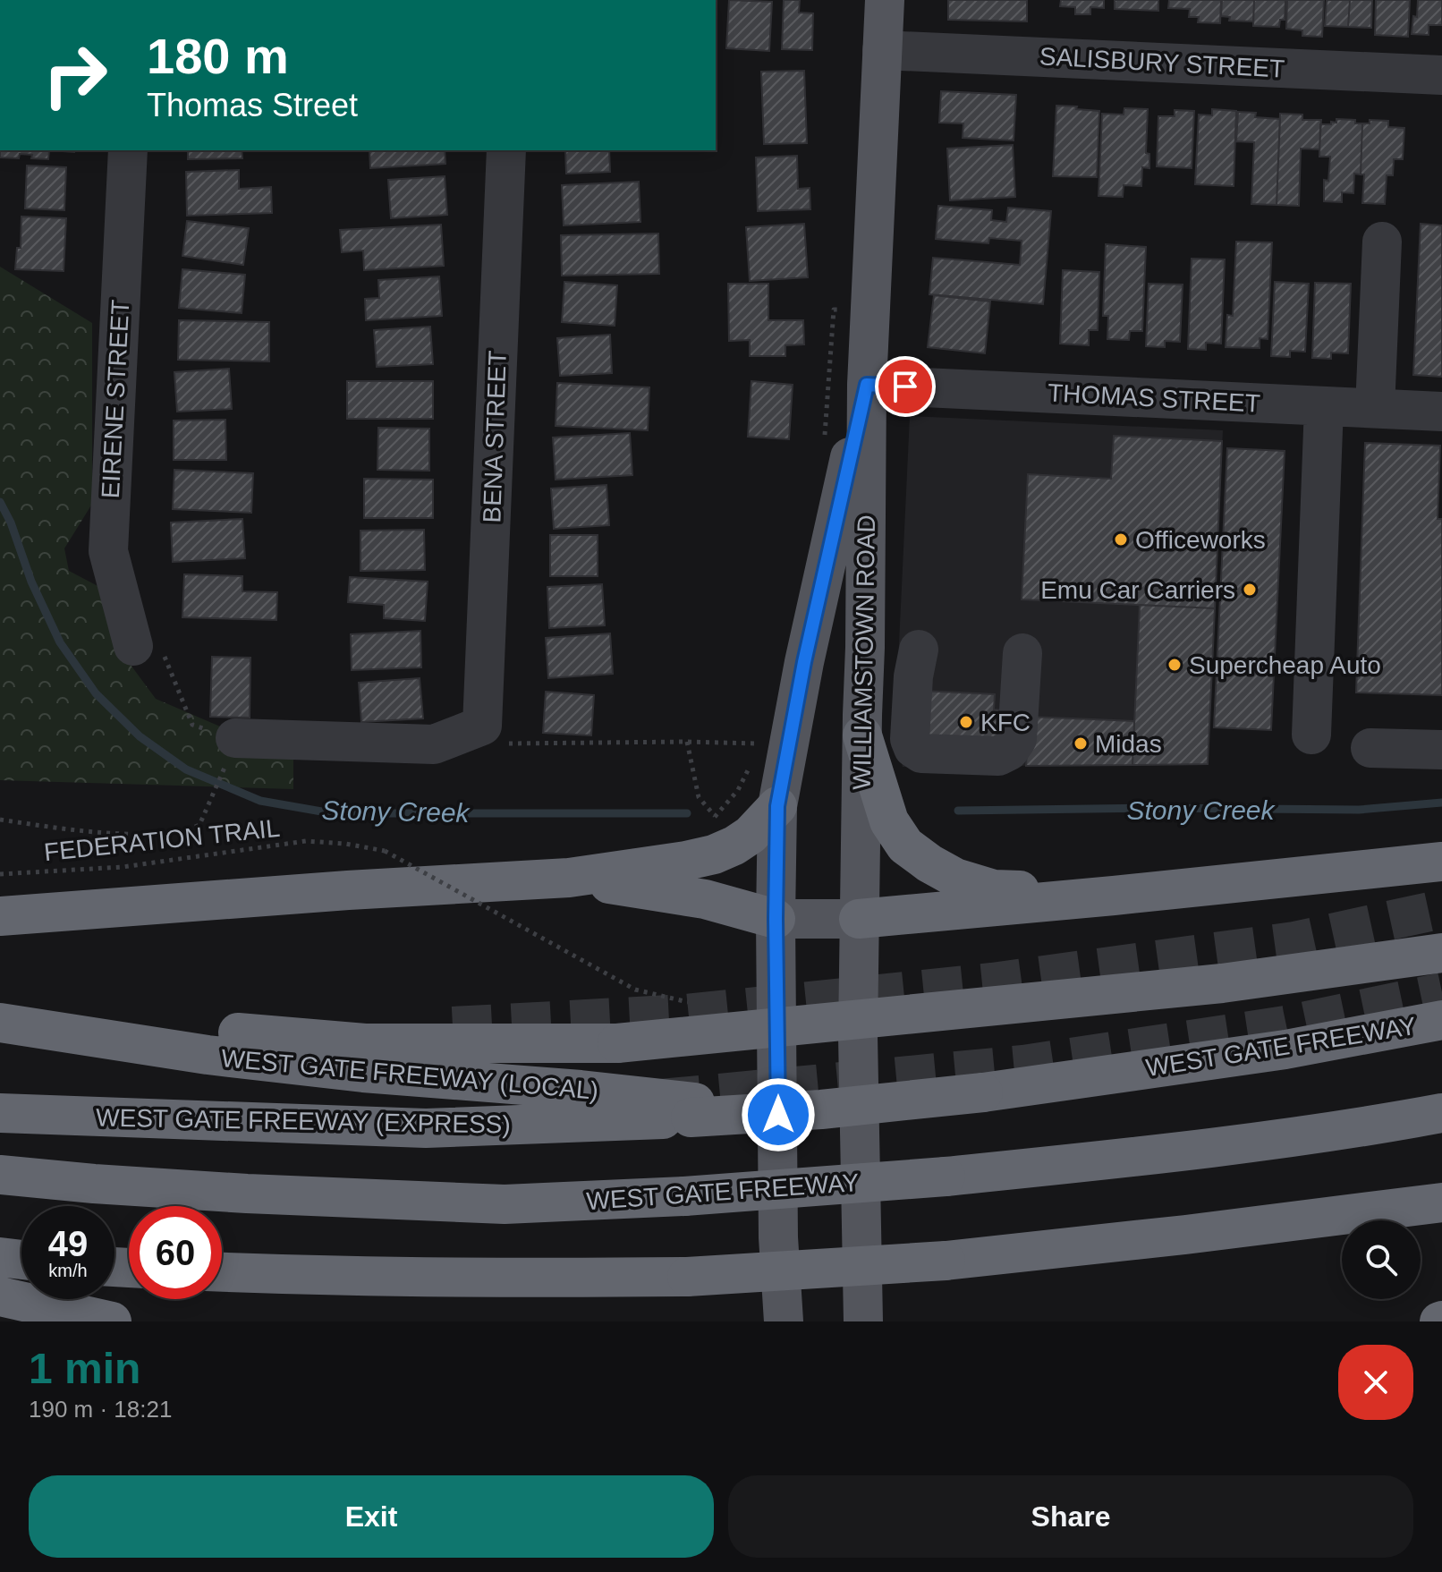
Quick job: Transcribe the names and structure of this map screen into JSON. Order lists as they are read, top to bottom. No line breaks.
{"streets":{"highway":["WEST GATE FREEWAY","WEST GATE FREEWAY (LOCAL)","WEST GATE FREEWAY (EXPRESS)"],"main road":["WILLIAMSTOWN ROAD"],"street":["SALISBURY STREET","THOMAS STREET","EIRENE STREET","BENA STREET"],"path":["FEDERATION TRAIL"]},"crossings":[["SALISBURY STREET","WILLIAMSTOWN ROAD"],["THOMAS STREET","WILLIAMSTOWN ROAD"],["WEST GATE FREEWAY","WEST GATE FREEWAY (LOCAL)"],["WEST GATE FREEWAY (LOCAL)","WEST GATE FREEWAY (EXPRESS)"]],"water":["Stony Creek"],"places":["Officeworks","Emu Car Carriers","Supercheap Auto","KFC","Midas"],"page":{"turn":["180 m","Thomas Street"],"speed":"49 km/h","limit":"60","heading":["1 min","190 m · 18:21"],"buttons":["Exit","Share"]}}
